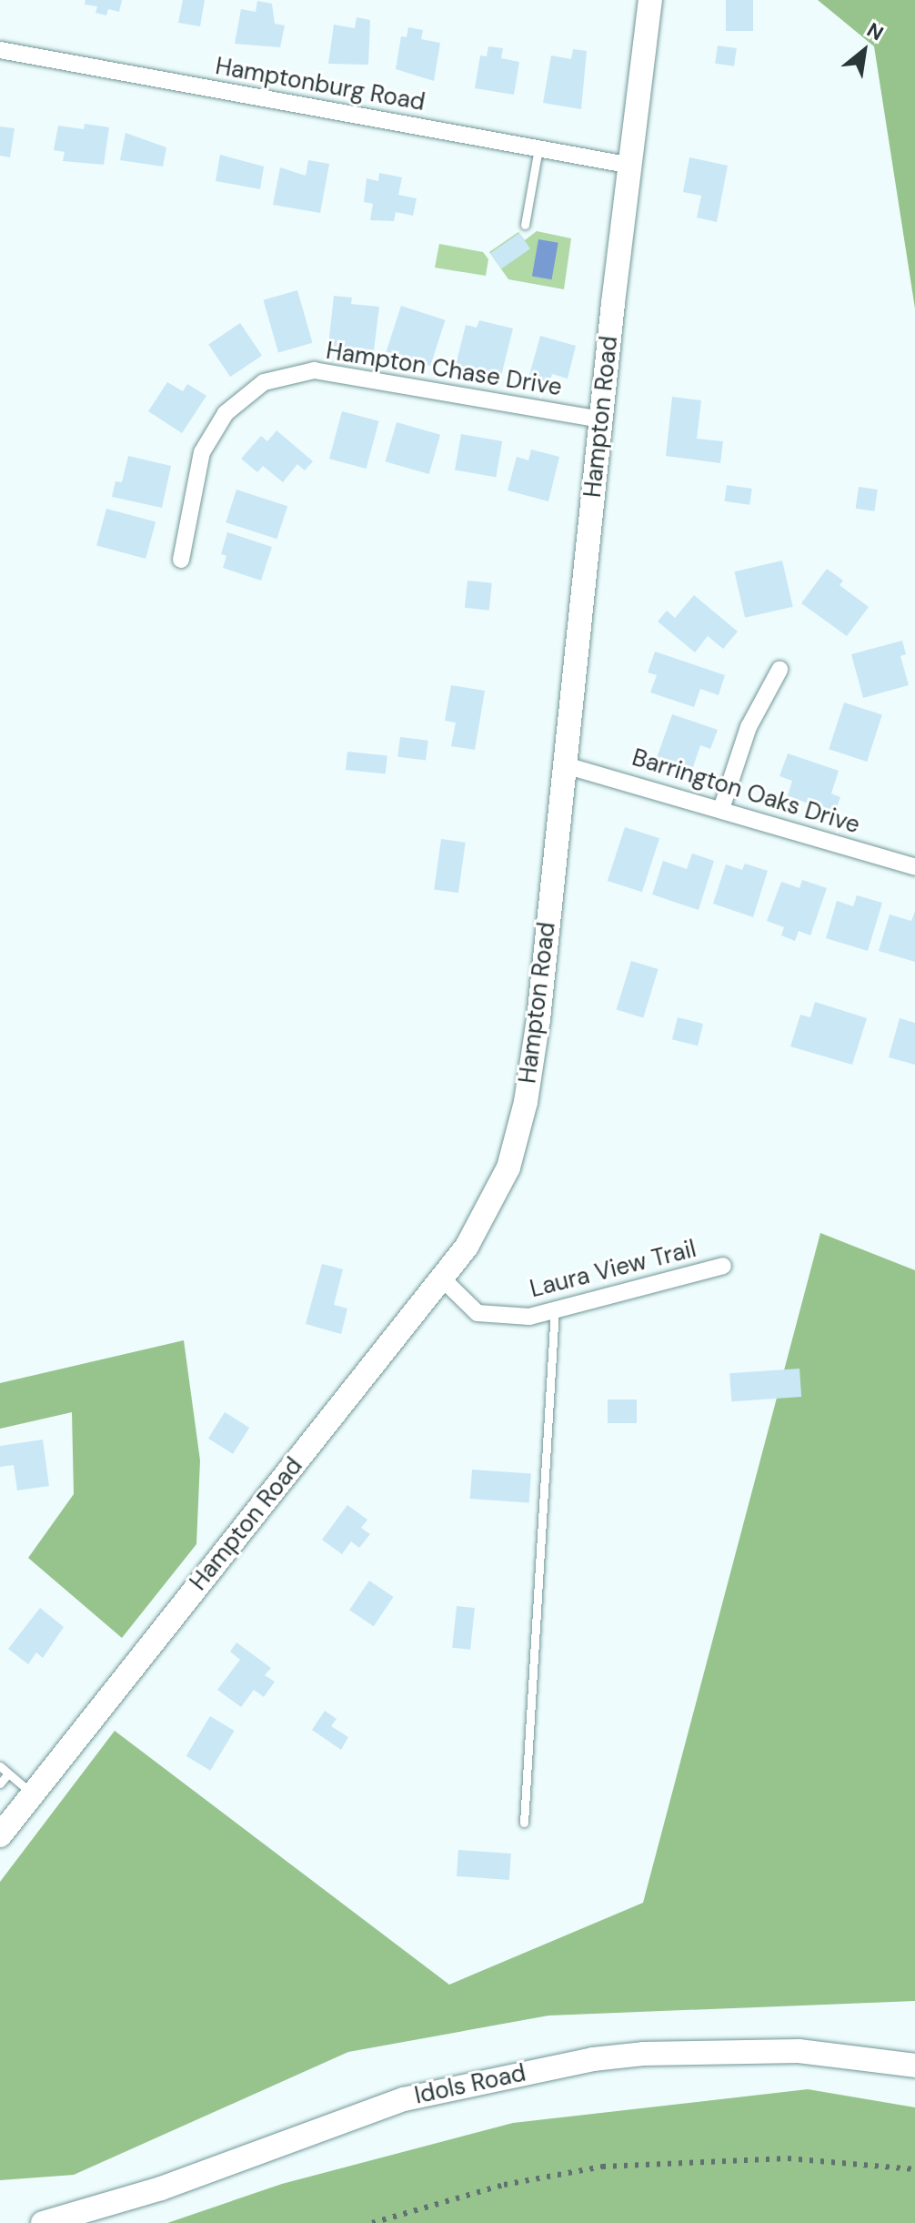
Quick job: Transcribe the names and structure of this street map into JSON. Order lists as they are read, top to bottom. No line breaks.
{"streets":{"main road":["Hampton Road","Idols Road"],"street":["Hamptonburg Road","Hampton Chase Drive","Barrington Oaks Drive","Laura View Trail"]},"crossings":[["Hamptonburg Road","Hampton Road"],["Hampton Chase Drive","Hampton Road"],["Hampton Road","Barrington Oaks Drive"],["Hampton Road","Laura View Trail"]],"north":"top right"}
